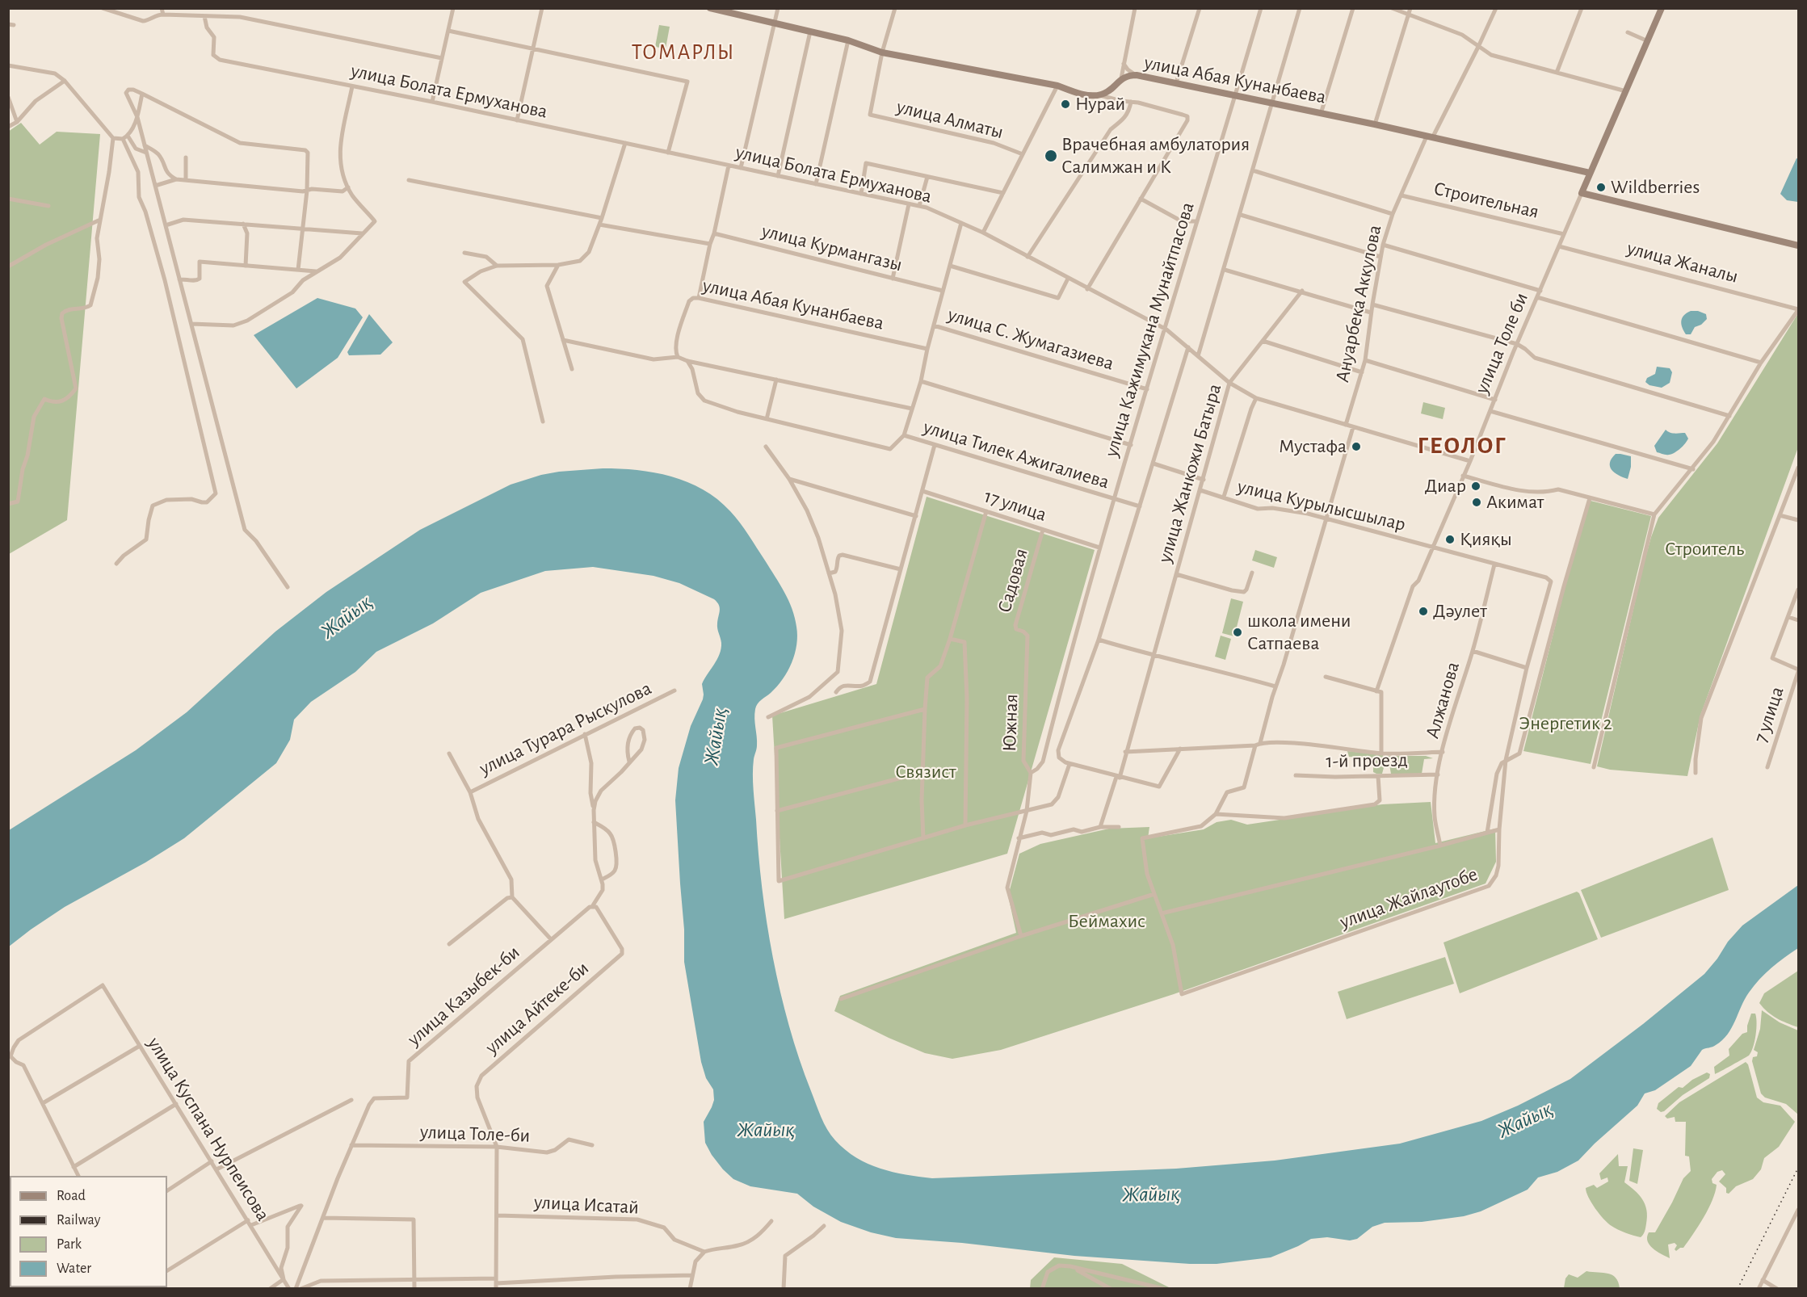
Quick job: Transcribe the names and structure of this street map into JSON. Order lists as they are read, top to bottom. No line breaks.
{"streets":{"street":["улица Абая Кунанбаева","улица Болата Ермуханова","улица Алматы","Строительная","улица Курмангазы","улица Жаналы","Ануарбека Аккулова","улица Кажимукана Мунайтпасова","улица С. Жумагазиева","улица Толе би","улица Тилек Ажигалиева","улица Жанкожи Батыра","17 улица","улица Курылысшылар","Садовая","Алжанова","7 улица","Южная","улица Турара Рыскулова","1-й проезд","улица Жайлаутобе","улица Казыбек-би","улица Айтеке-би","улица Куспана Нурпеисова","улица Толе-би","улица Исатай"]},"crossings":[["улица Абая Кунанбаева","Ануарбека Аккулова"],["улица Абая Кунанбаева","улица Кажимукана Мунайтпасова"],["улица Абая Кунанбаева","улица Толе би"],["улица Болата Ермуханова","Ануарбека Аккулова"],["улица Болата Ермуханова","улица Кажимукана Мунайтпасова"],["улица Болата Ермуханова","улица Толе би"],["улица Болата Ермуханова","улица Жанкожи Батыра"],["Строительная","Ануарбека Аккулова"],["Строительная","улица Толе би"],["улица Жаналы","улица Толе би"],["улица Кажимукана Мунайтпасова","улица С. Жумагазиева"],["улица Кажимукана Мунайтпасова","улица Тилек Ажигалиева"],["улица Кажимукана Мунайтпасова","17 улица"],["улица Кажимукана Мунайтпасова","Южная"],["улица Толе би","улица Курылысшылар"],["улица Тилек Ажигалиева","улица Жанкожи Батыра"],["улица Жанкожи Батыра","улица Курылысшылар"],["17 улица","Садовая"],["улица Курылысшылар","Алжанова"],["улица Курылысшылар","улица Жайлаутобе"],["Садовая","Южная"],["Алжанова","1-й проезд"],["улица Казыбек-би","улица Айтеке-би"],["улица Казыбек-би","улица Толе-би"],["улица Айтеке-би","улица Толе-би"]],"districts":["ТОМАРЛЫ","ГЕОЛОГ"],"water":["Жайық"],"parks":["Строитель","Энергетик 2","Связист","Беймахис"],"places":["Нурай","Врачебная амбулатория Салимжан и К","Wildberries","Мустафа","Диар","Акимат","Қияқы","Дәулет","школа имени Сатпаева"],"legend":["Road","Railway","Park","Water"]}
